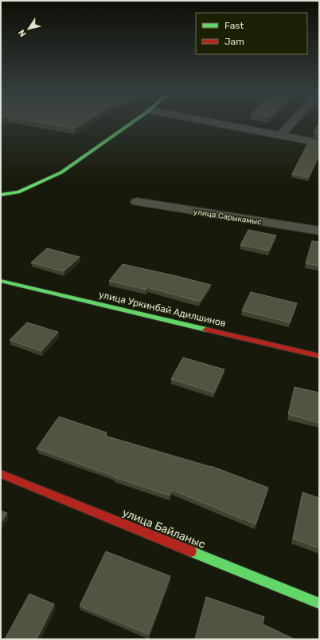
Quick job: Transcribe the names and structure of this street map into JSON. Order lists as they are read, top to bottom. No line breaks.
{"streets":{"street":["улица Сарыкамыс","улица Уркинбай Адилшинов","улица Байланыс"]},"legend":["Fast","Jam"],"north":"bottom left"}
